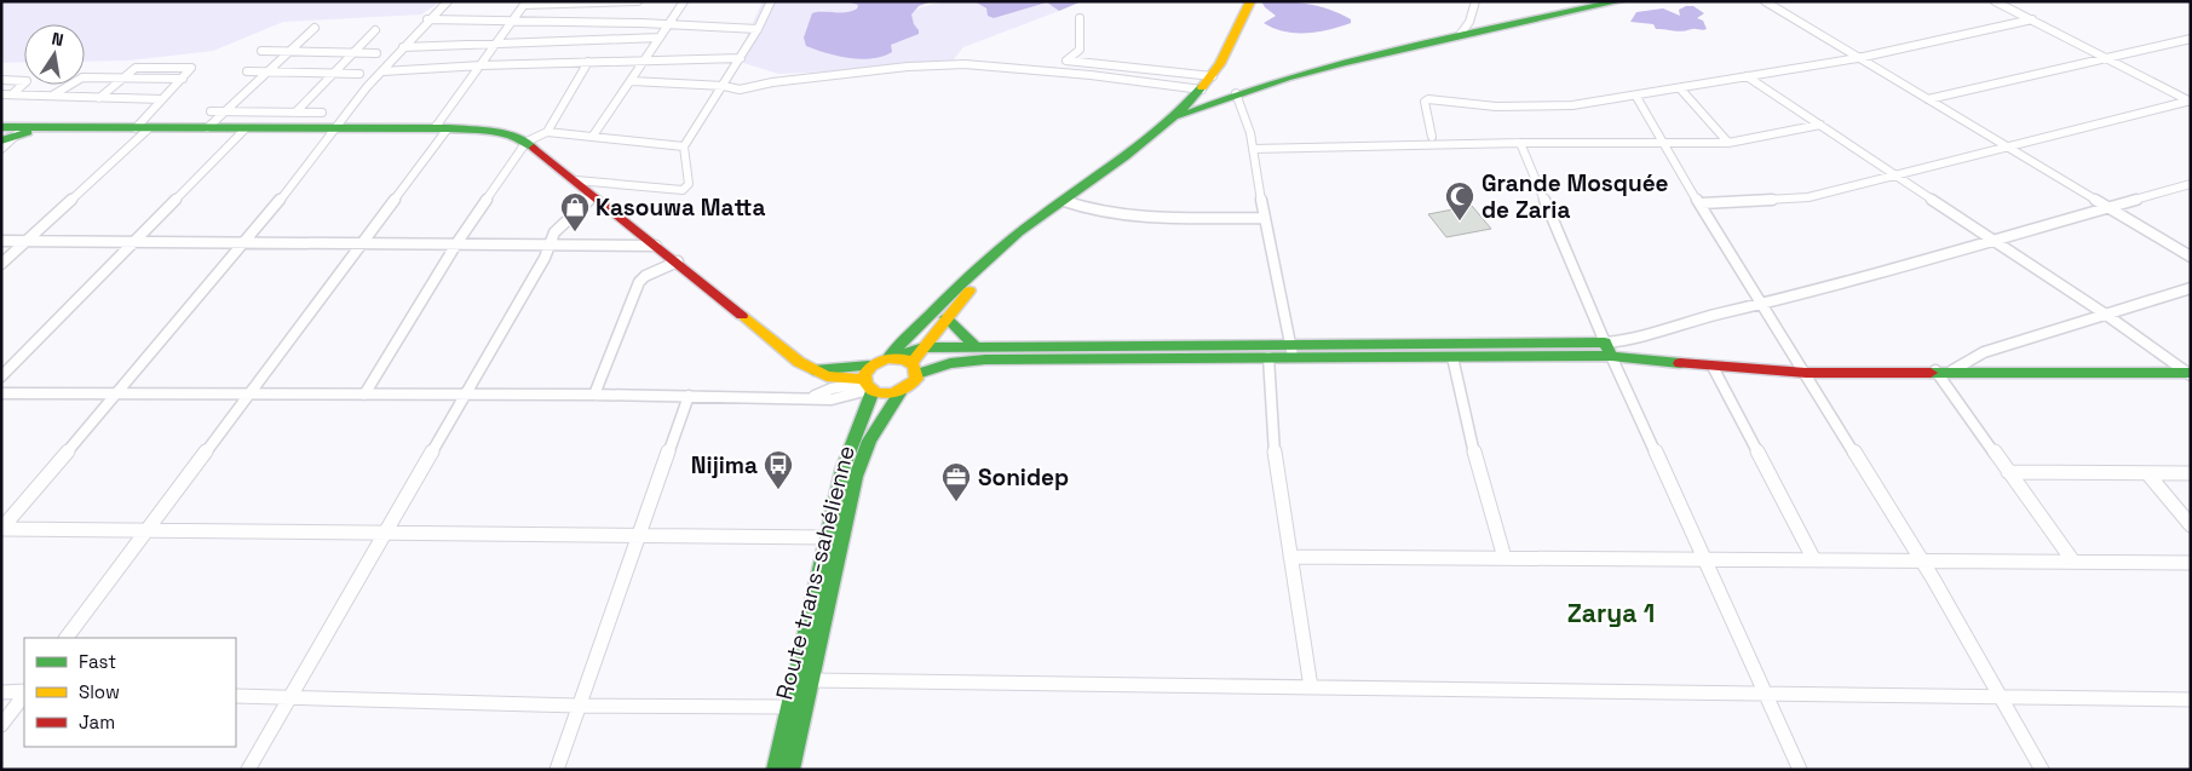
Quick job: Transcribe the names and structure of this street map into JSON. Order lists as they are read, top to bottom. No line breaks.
{"streets":{"main road":["Route trans-sahélienne"]},"districts":["Zarya 1"],"places":{"mosque":["Grande Mosquée de Zaria"],"shop":["Kasouwa Matta"],"bus stop":["Nijima"],"office":["Sonidep"]},"legend":["Fast","Slow","Jam"],"north":"top"}
